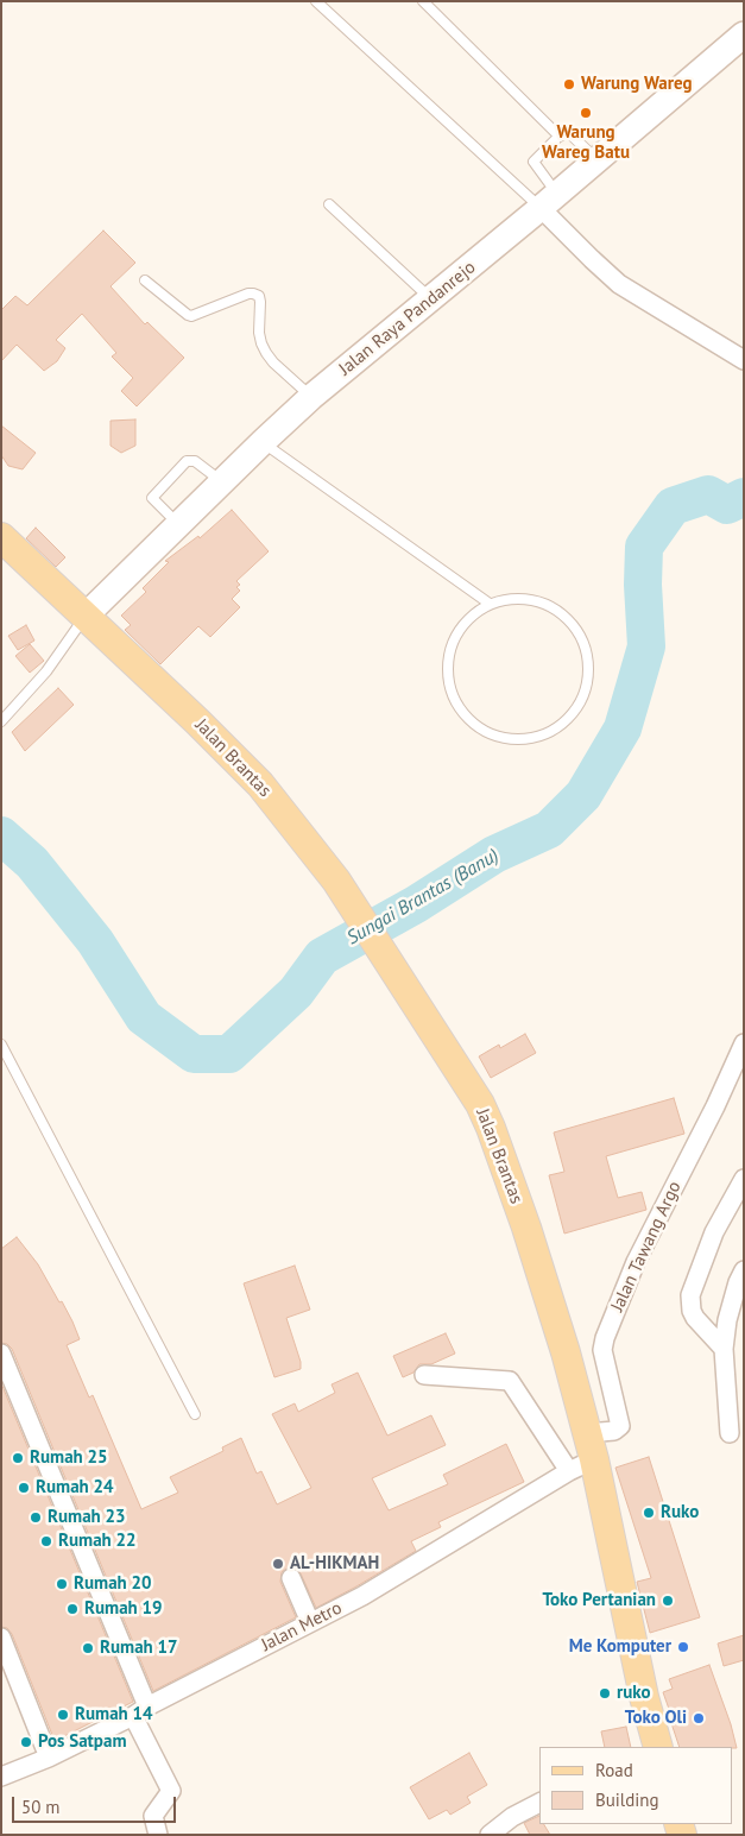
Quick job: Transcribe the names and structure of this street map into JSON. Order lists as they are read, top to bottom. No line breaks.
{"streets":{"main road":["Jalan Raya Pandanrejo","Jalan Brantas"],"street":["Jalan Tawang Argo","Jalan Metro"]},"crossings":[["Jalan Raya Pandanrejo","Jalan Brantas"],["Jalan Brantas","Jalan Tawang Argo"],["Jalan Brantas","Jalan Metro"],["Jalan Tawang Argo","Jalan Metro"]],"water":["Sungai Brantas (Banu)"],"places":["Warung Wareg","Warung Wareg Batu","Rumah 25","Rumah 24","Ruko","Rumah 23","Rumah 22","AL-HIKMAH","Rumah 20","Toko Pertanian","Rumah 19","Me Komputer","Rumah 17","ruko","Rumah 14","Toko Oli","Pos Satpam"],"legend":["Road","Building"],"scale_bar":"50 m"}
